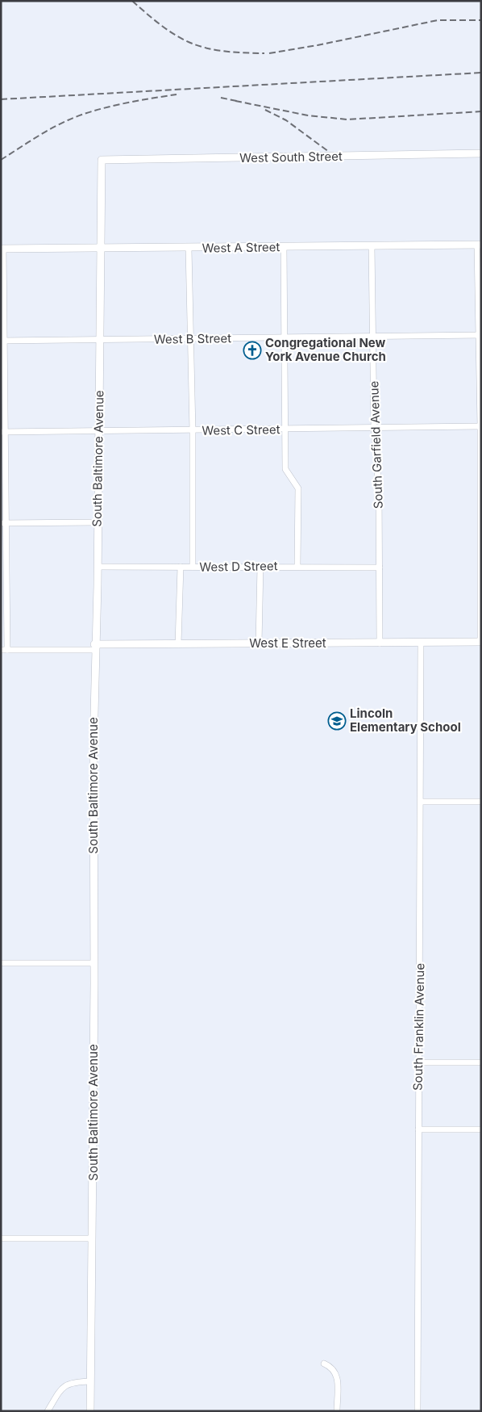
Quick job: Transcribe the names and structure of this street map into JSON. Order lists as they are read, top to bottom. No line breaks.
{"streets":{"street":["West South Street","West A Street","West B Street","West C Street","South Garfield Avenue","South Baltimore Avenue","West D Street","West E Street","South Franklin Avenue"]},"crossings":[["West South Street","South Baltimore Avenue"],["West A Street","South Garfield Avenue"],["West A Street","South Baltimore Avenue"],["West B Street","South Garfield Avenue"],["West B Street","South Baltimore Avenue"],["West C Street","South Garfield Avenue"],["West C Street","South Baltimore Avenue"],["South Garfield Avenue","West D Street"],["South Garfield Avenue","West E Street"],["South Baltimore Avenue","West D Street"],["South Baltimore Avenue","West E Street"],["West E Street","South Franklin Avenue"]],"places":{"church":["Congregational New York Avenue Church"],"school or university":["Lincoln Elementary School"]}}
